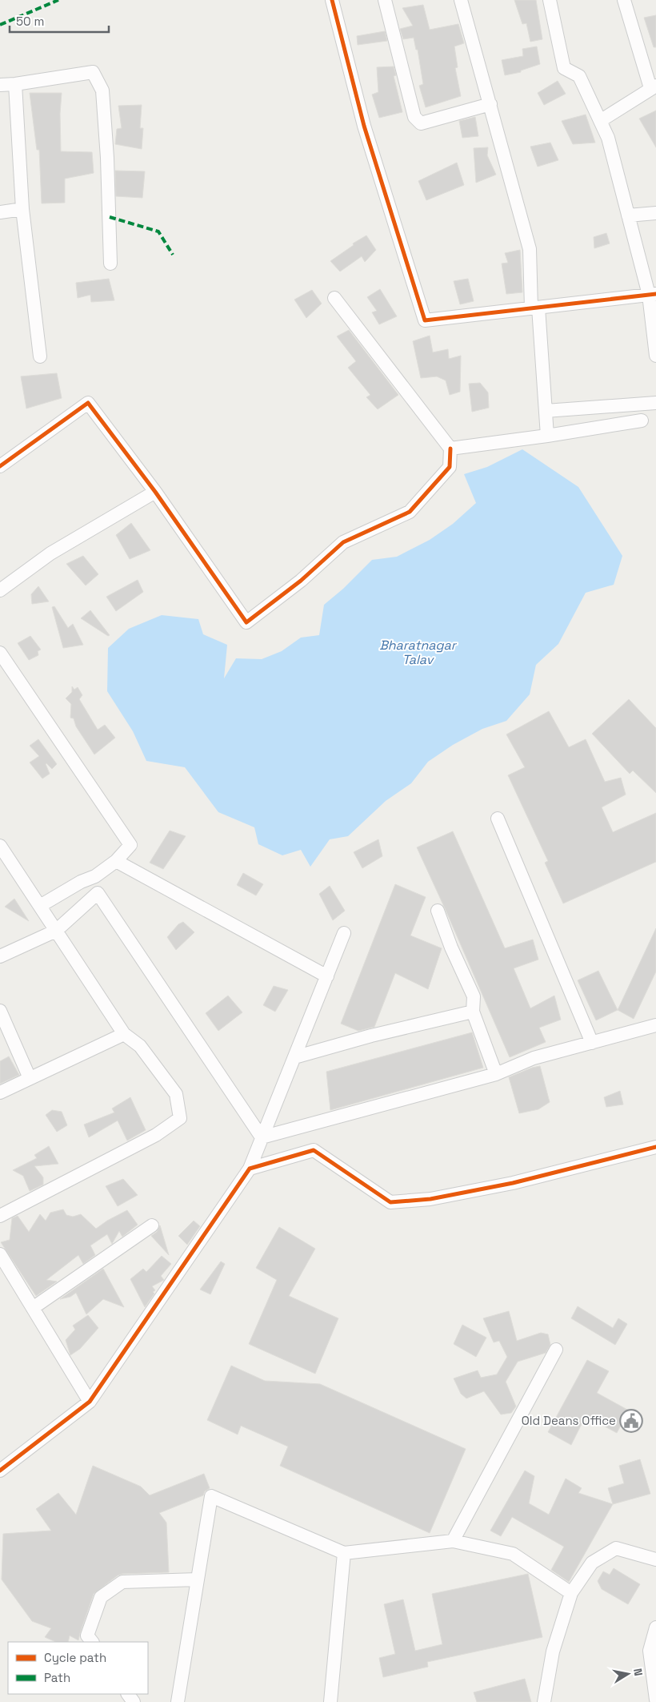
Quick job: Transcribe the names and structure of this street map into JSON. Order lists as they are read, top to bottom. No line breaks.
{"water":["Bharatnagar Talav"],"places":{"public building":["Old Deans Office"]},"legend":["Cycle path","Path"],"scale_bar":"50 m","north":"right"}
